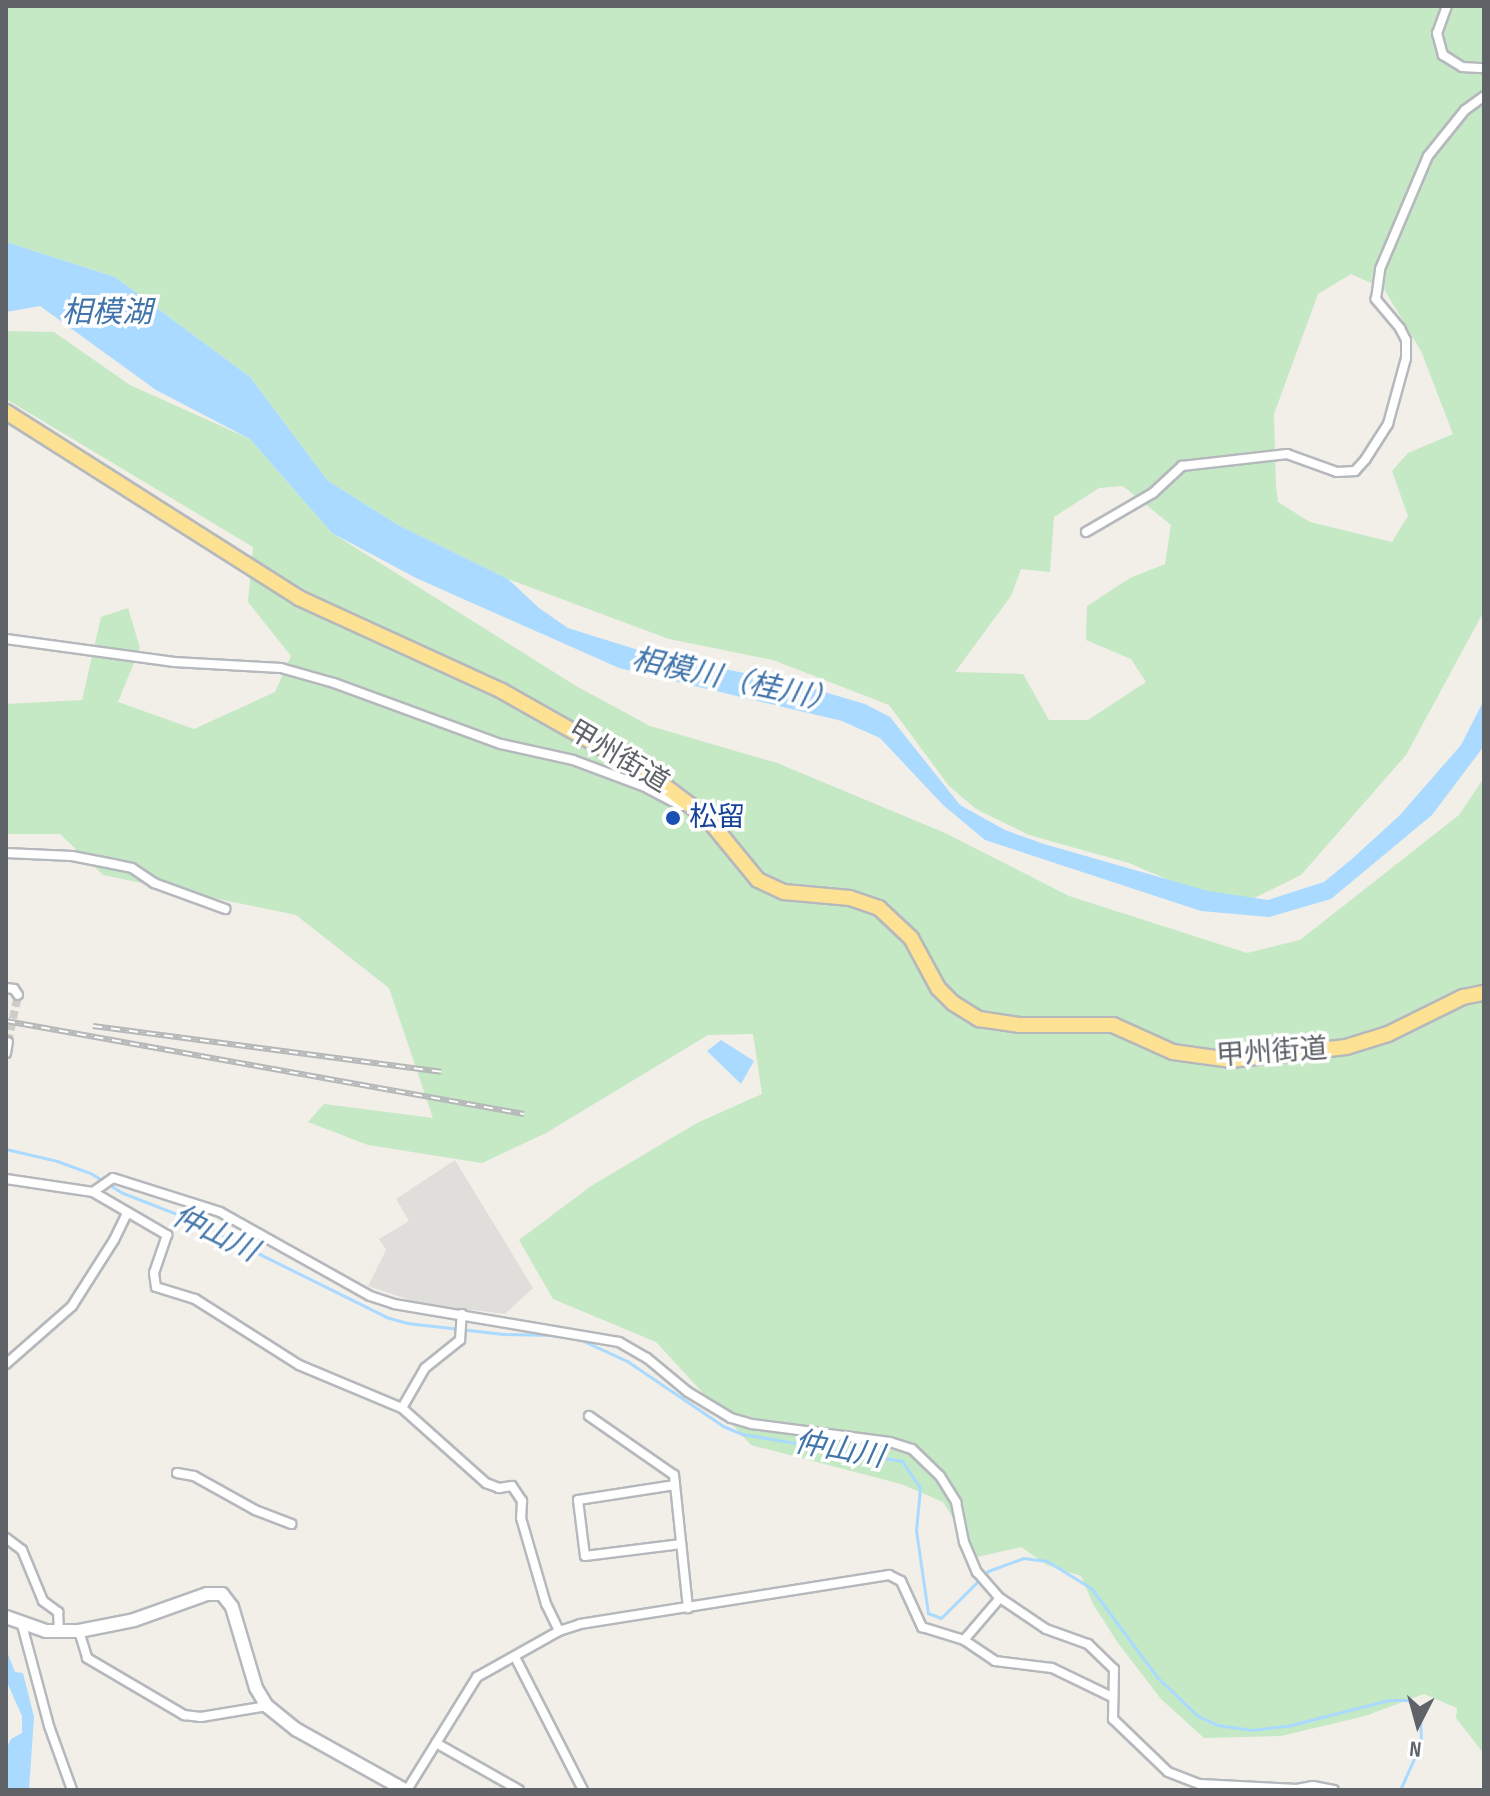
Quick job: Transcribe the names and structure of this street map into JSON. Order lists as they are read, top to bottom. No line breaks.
{"streets":{"highway":["甲州街道"]},"water":["相模湖","相模川（桂川）","仲山川"],"places":["松留"],"north":"bottom"}
